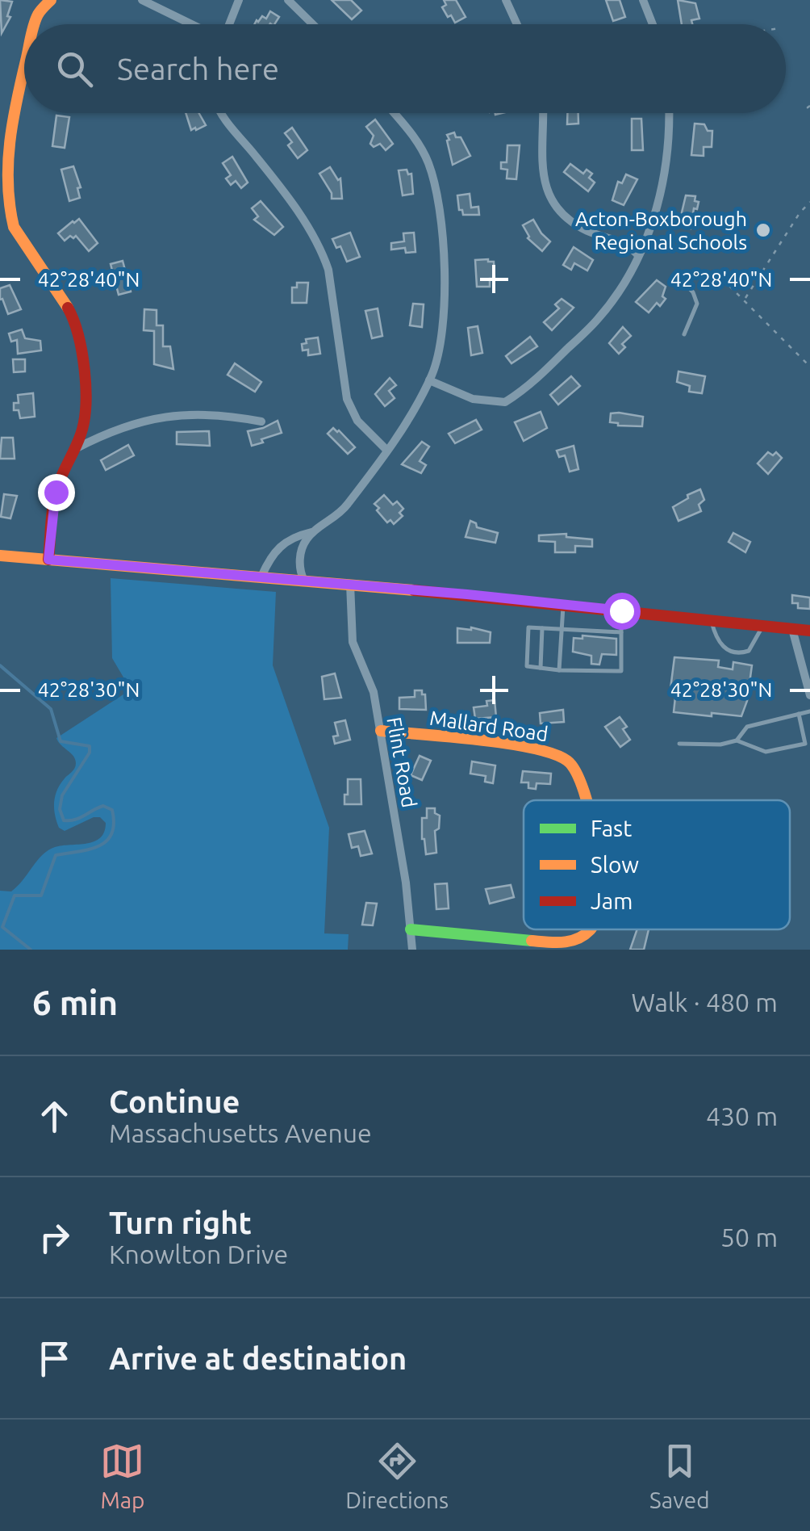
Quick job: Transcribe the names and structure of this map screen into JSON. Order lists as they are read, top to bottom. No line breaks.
{"streets":{"street":["Mallard Road","Flint Road"]},"crossings":[["Mallard Road","Flint Road"]],"places":["Acton-Boxborough Regional Schools"],"legend":["Fast","Slow","Jam"],"page":{"search":"Search here","heading":["6 min","Walk · 480 m"],"list":[["Continue","Massachusetts Avenue","430 m"],["Turn right","Knowlton Drive","50 m"],"Arrive at destination"],"nav":["Map","Directions","Saved"]},"coordinates":["42°28'40\"N","42°28'30\"N"]}
